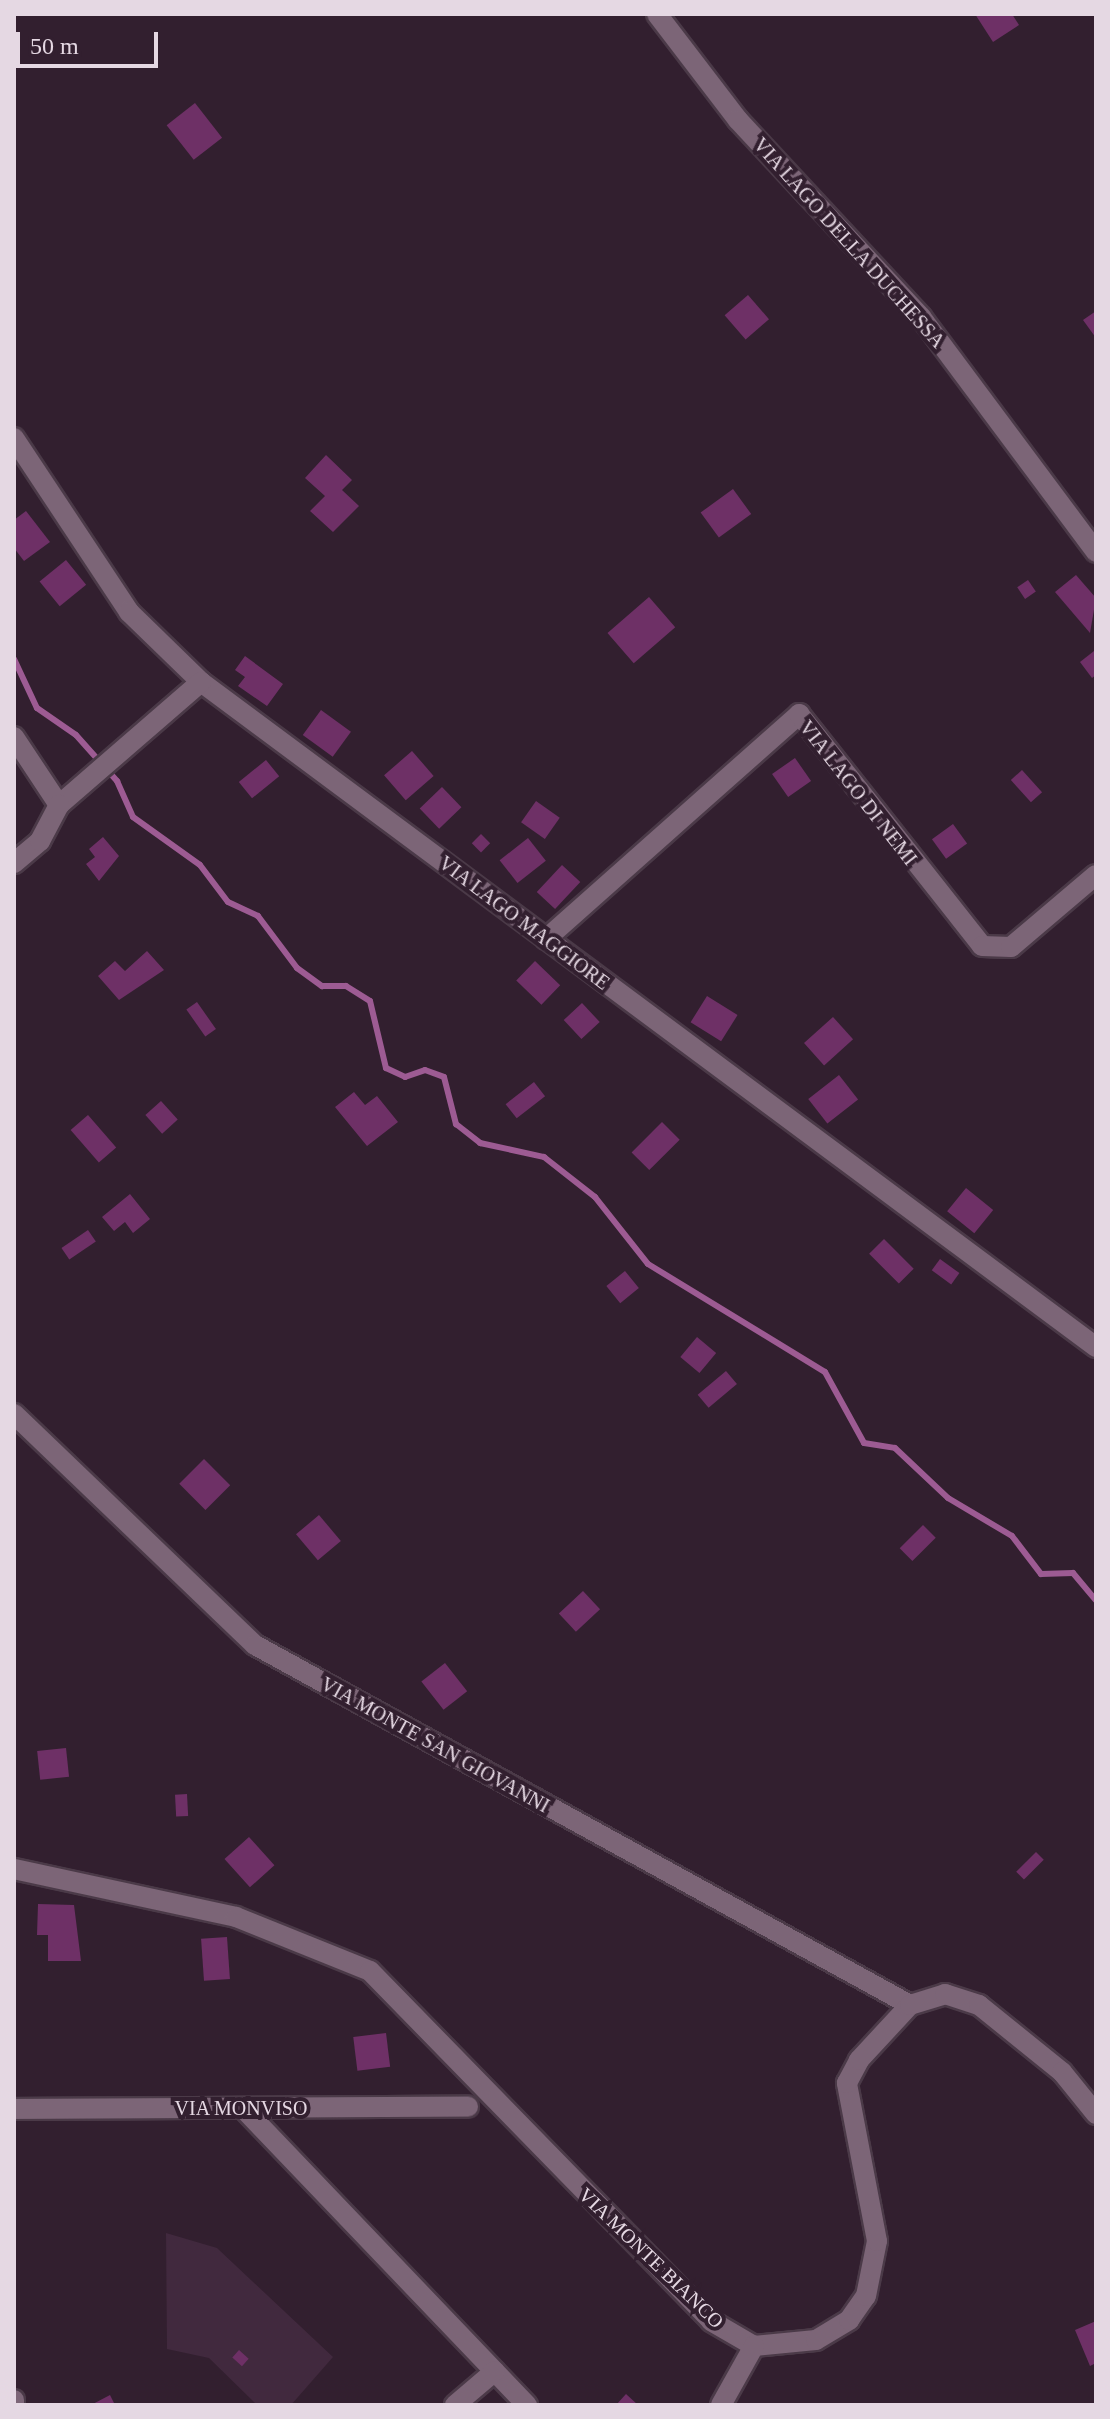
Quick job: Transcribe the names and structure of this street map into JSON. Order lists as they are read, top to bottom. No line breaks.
{"streets":{"street":["VIA LAGO DELLA DUCHESSA","VIA LAGO DI NEMI","VIA LAGO MAGGIORE","VIA MONTE SAN GIOVANNI","VIA MONVISO","VIA MONTE BIANCO"]},"crossings":[["VIA LAGO DI NEMI","VIA LAGO MAGGIORE"]],"scale_bar":"50 m"}
